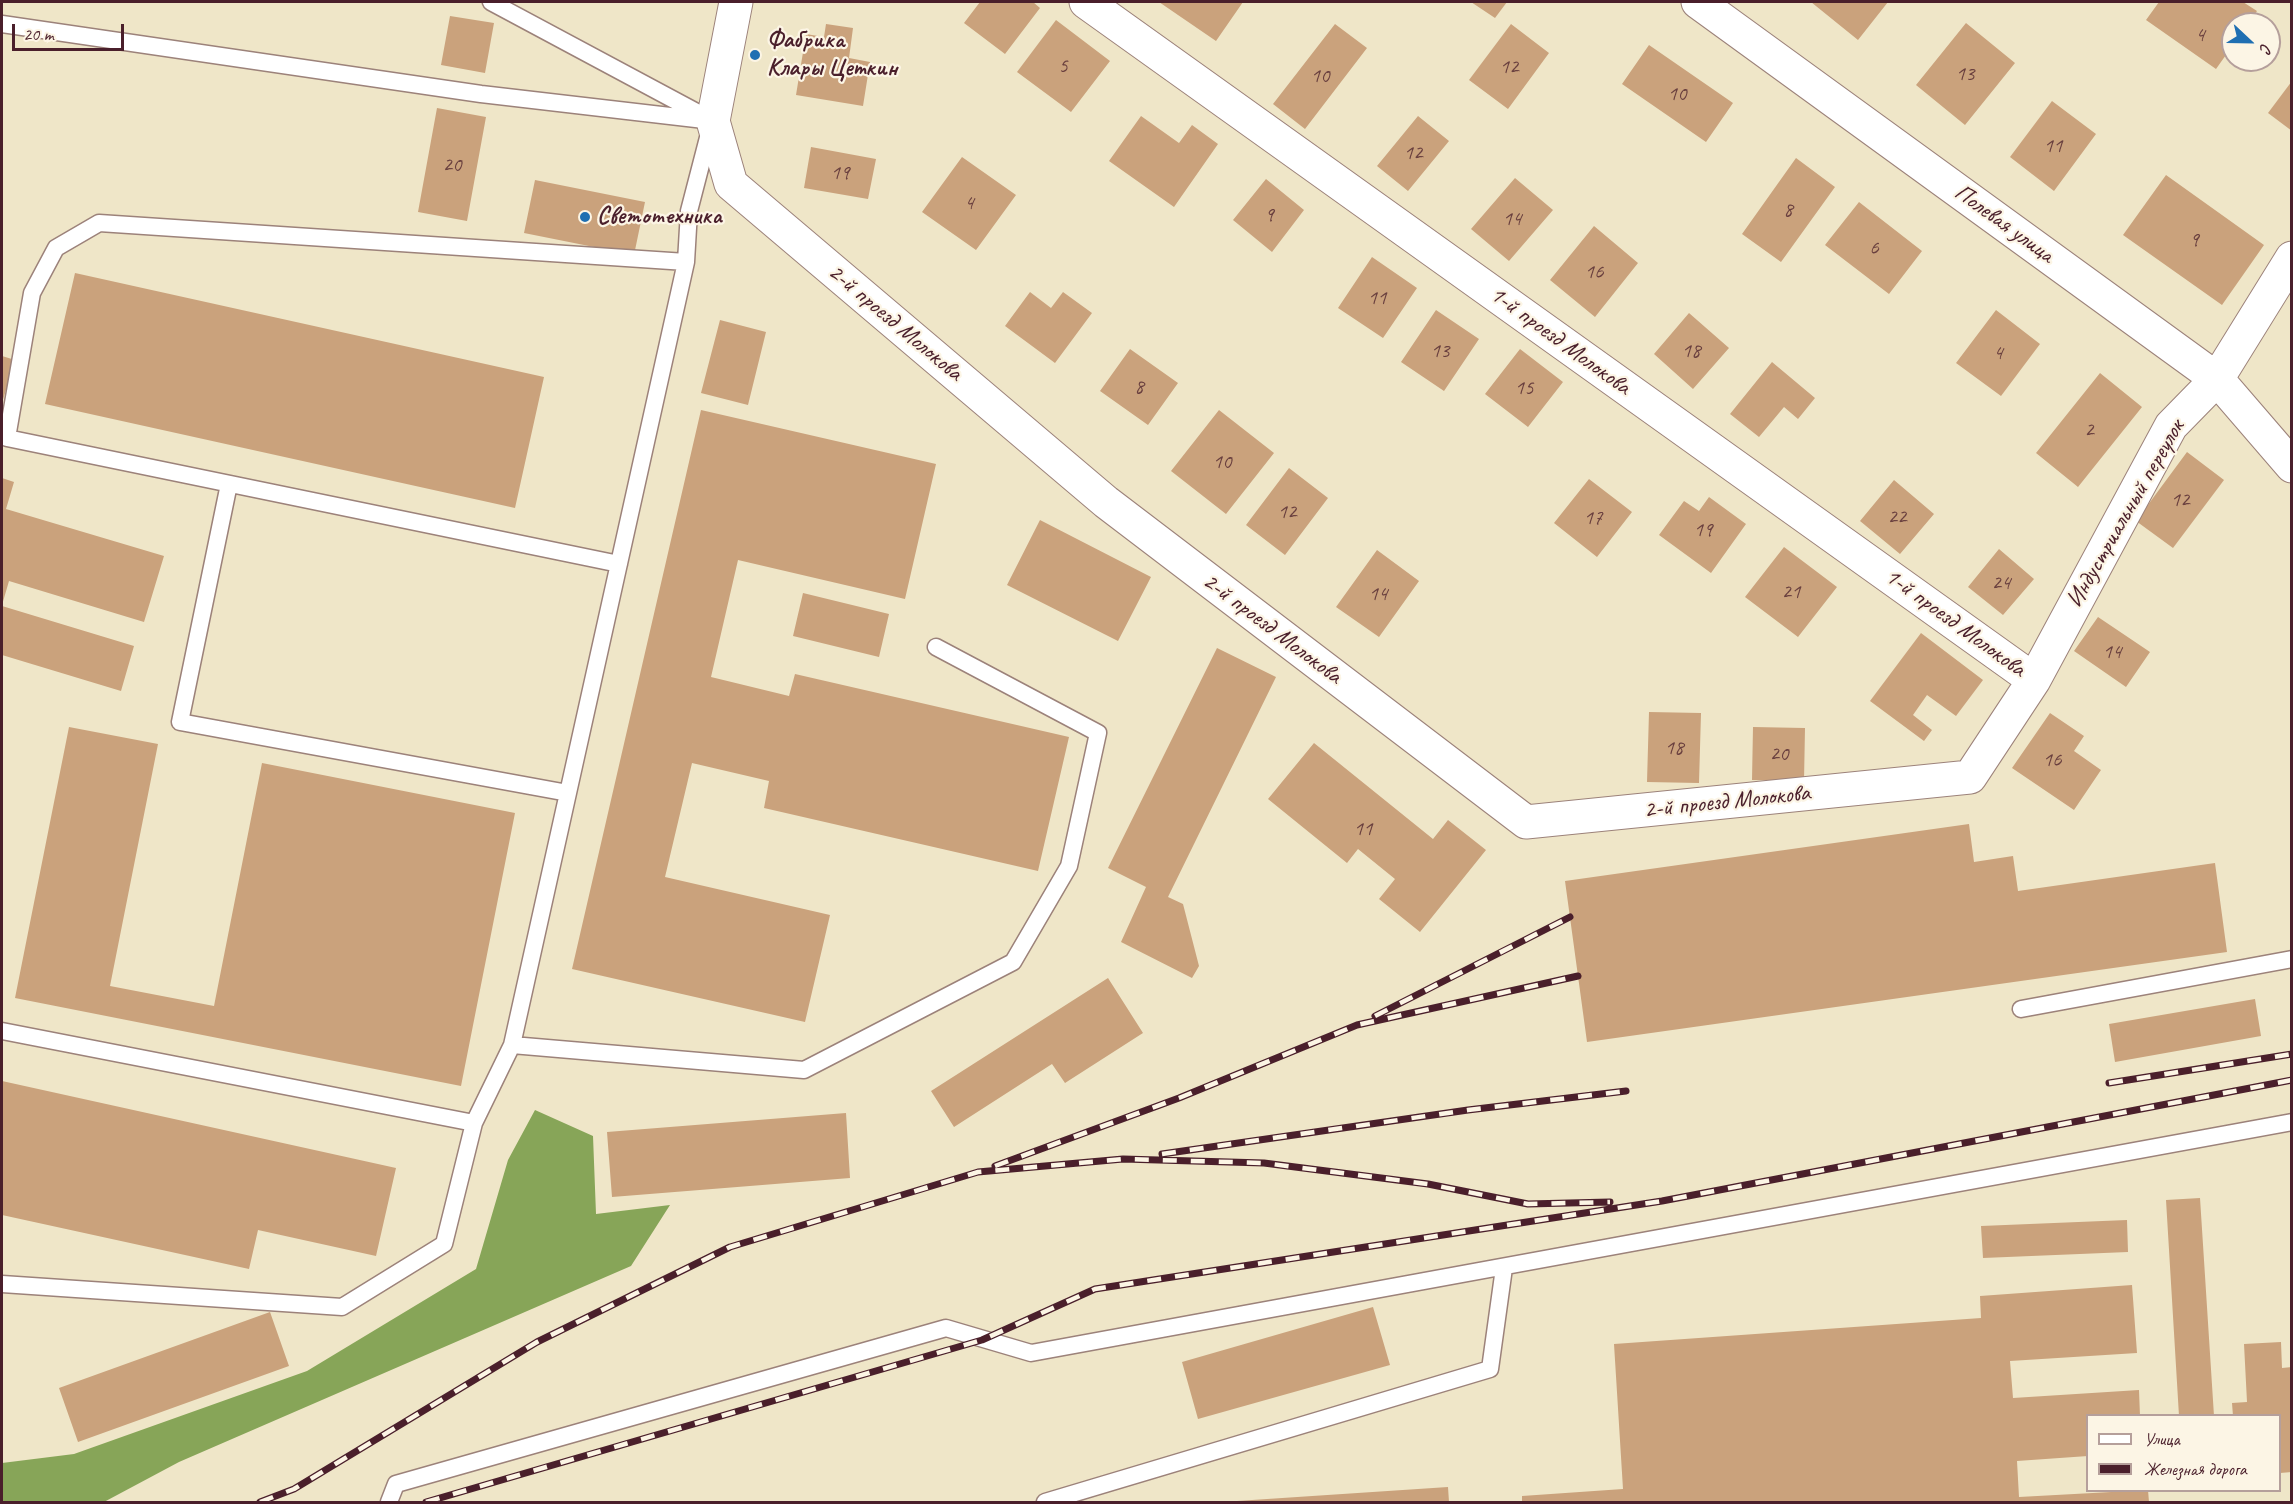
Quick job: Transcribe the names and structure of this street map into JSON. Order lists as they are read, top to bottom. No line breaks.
{"streets":{"street":["Полевая улица","2-й проезд Молокова","1-й проезд Молокова","Индустриальный переулок"]},"crossings":[["Полевая улица","Индустриальный переулок"],["2-й проезд Молокова","Индустриальный переулок"],["1-й проезд Молокова","Индустриальный переулок"]],"places":["Фабрика Клары Цеткин","Светотехника"],"house_numbers":["4","5","12","13","10","10","11","12","20","19","4","8","9","14","9","6","16","11","13","18","4","8","15","2","10","12","12","22","17","19","24","21","14","14","18","20","16","11"],"legend":["Улица","Железная дорога"],"scale_bar":"20 m","north":"right"}
